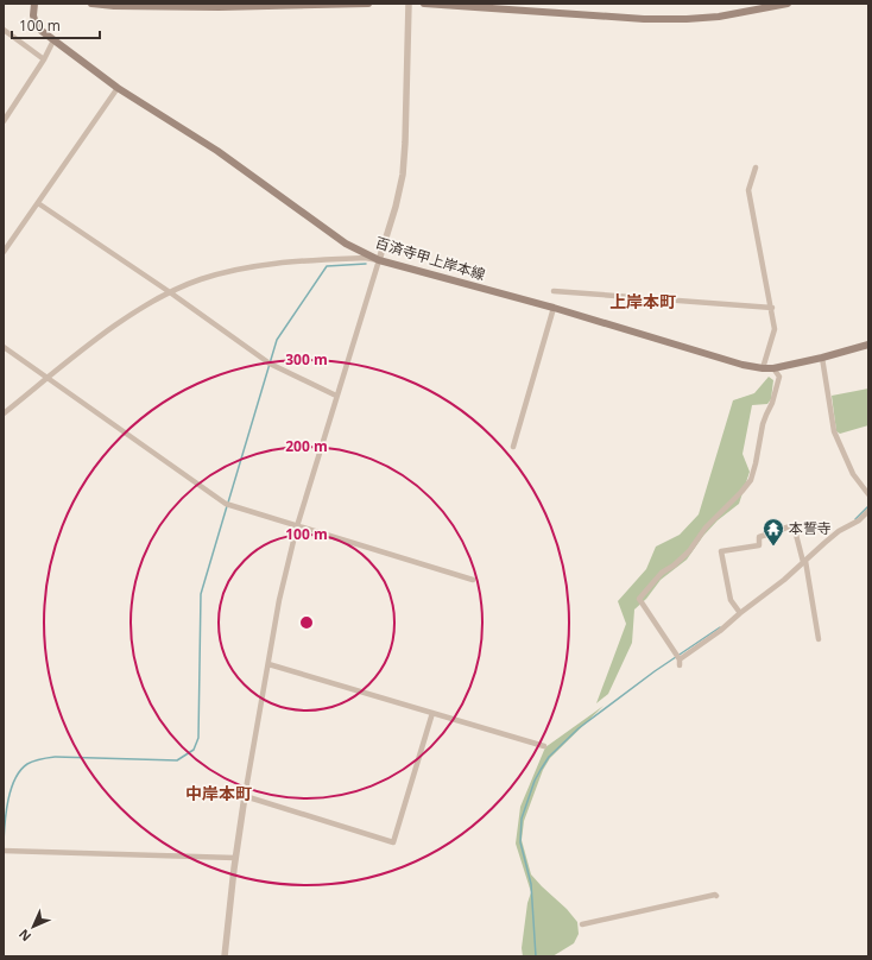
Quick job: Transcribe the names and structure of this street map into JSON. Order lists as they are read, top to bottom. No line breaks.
{"streets":{"main road":["百済寺甲上岸本線"]},"districts":["上岸本町","中岸本町"],"places":{"temple":["本誓寺"]},"scale_bar":"100 m","north":"bottom left","rings":["300 m","200 m","100 m"]}
